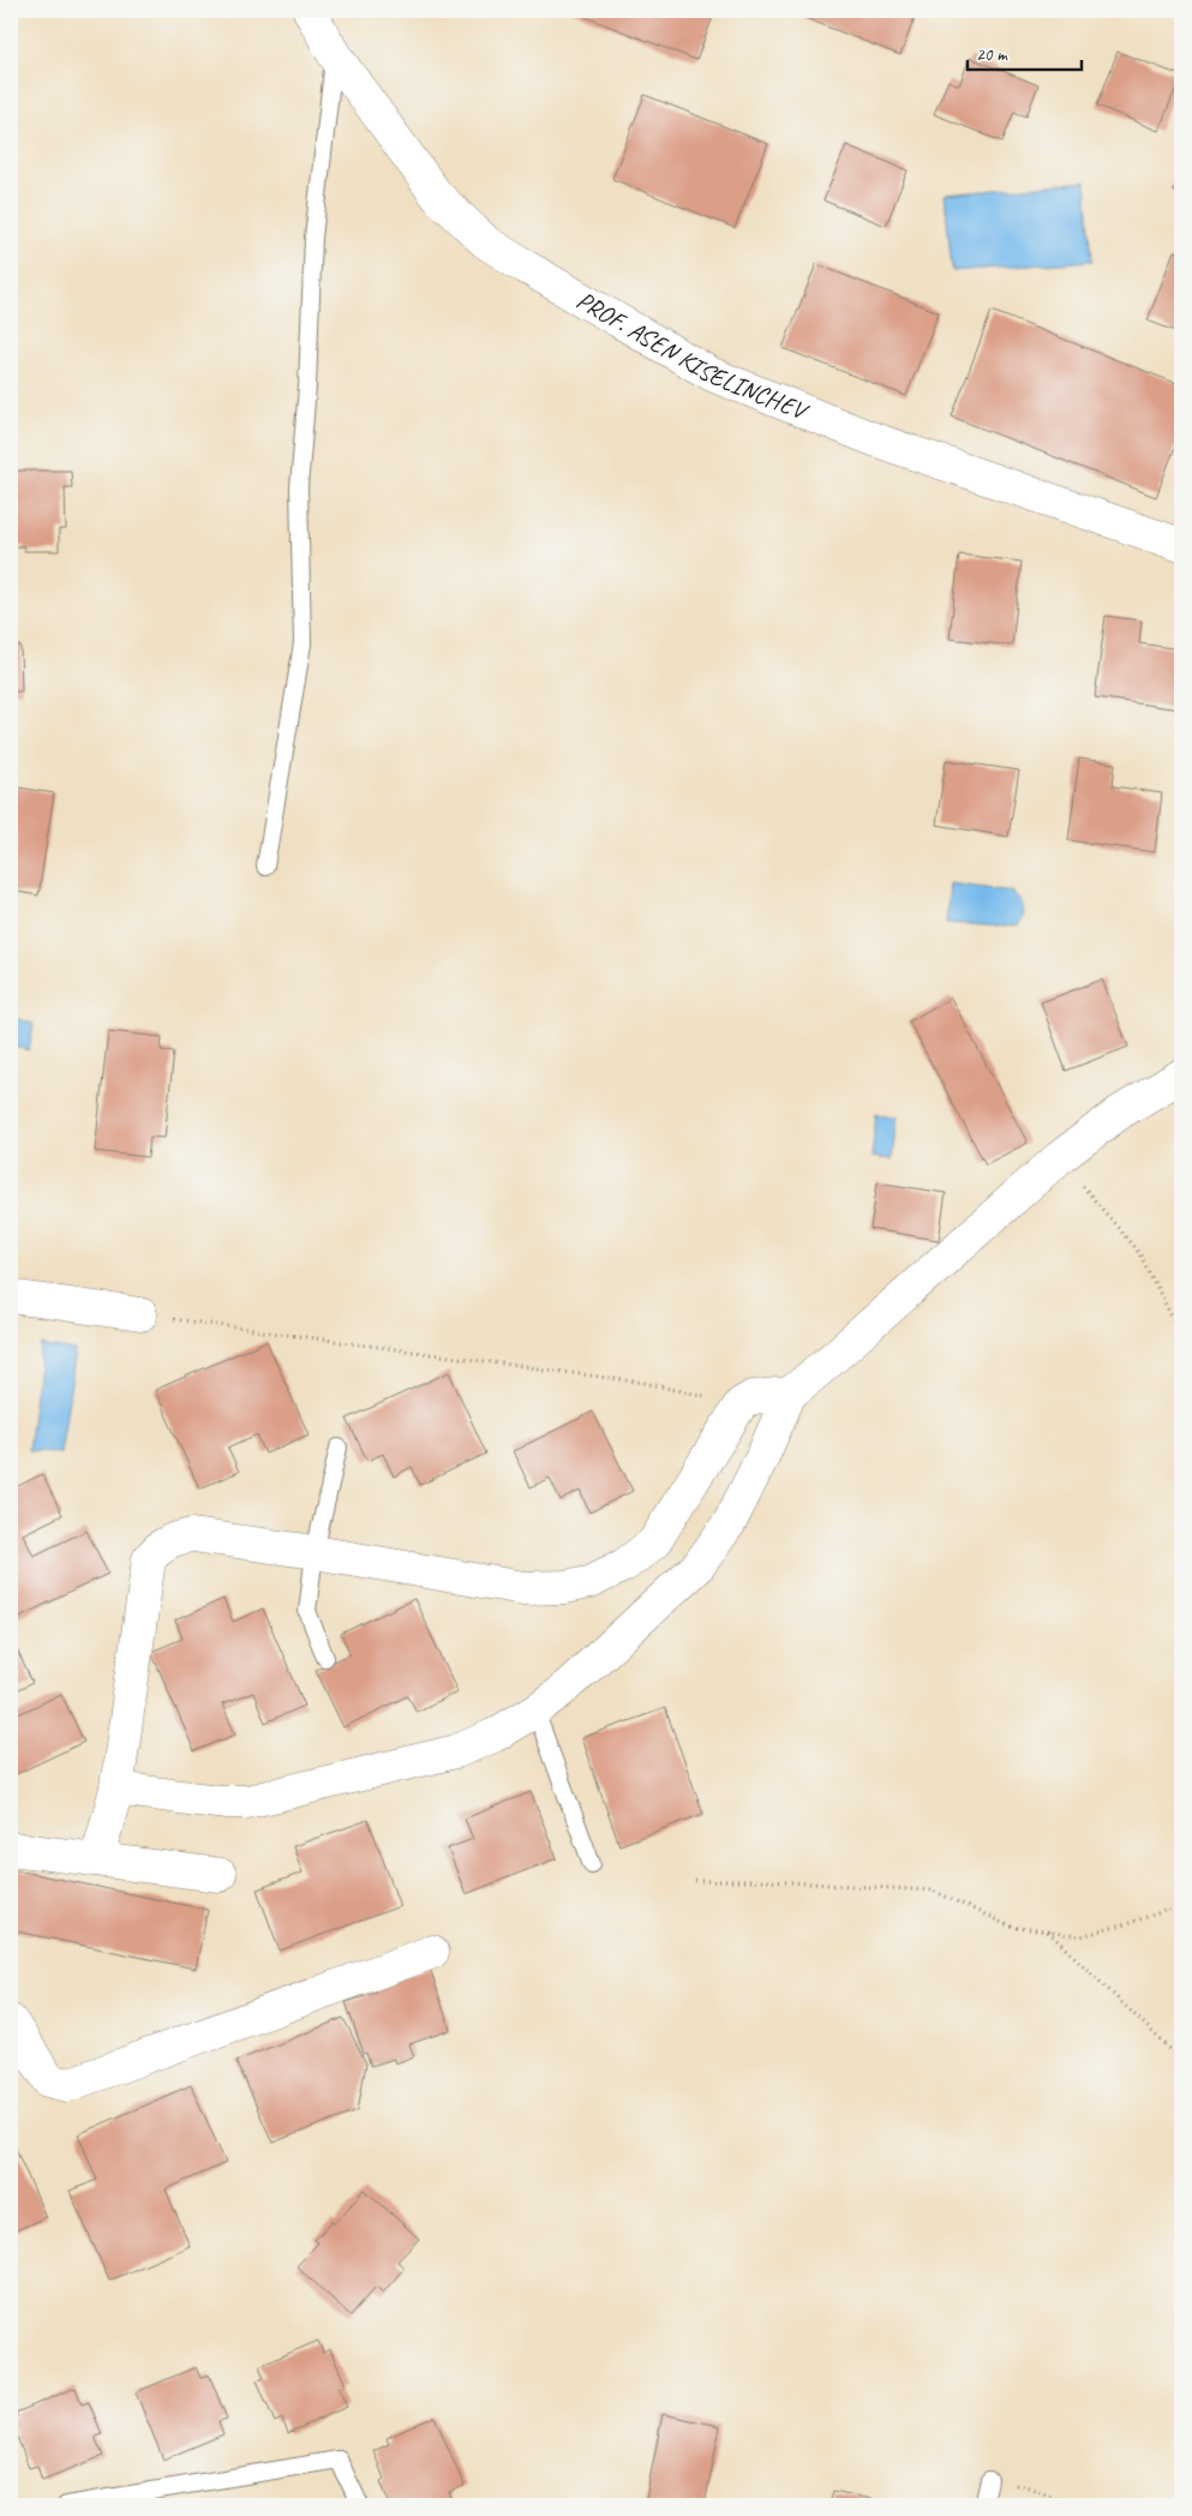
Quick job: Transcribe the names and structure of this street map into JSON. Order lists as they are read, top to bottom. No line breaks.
{"streets":{"street":["PROF. ASEN KISELINCHEV"]},"scale_bar":"20 m"}
